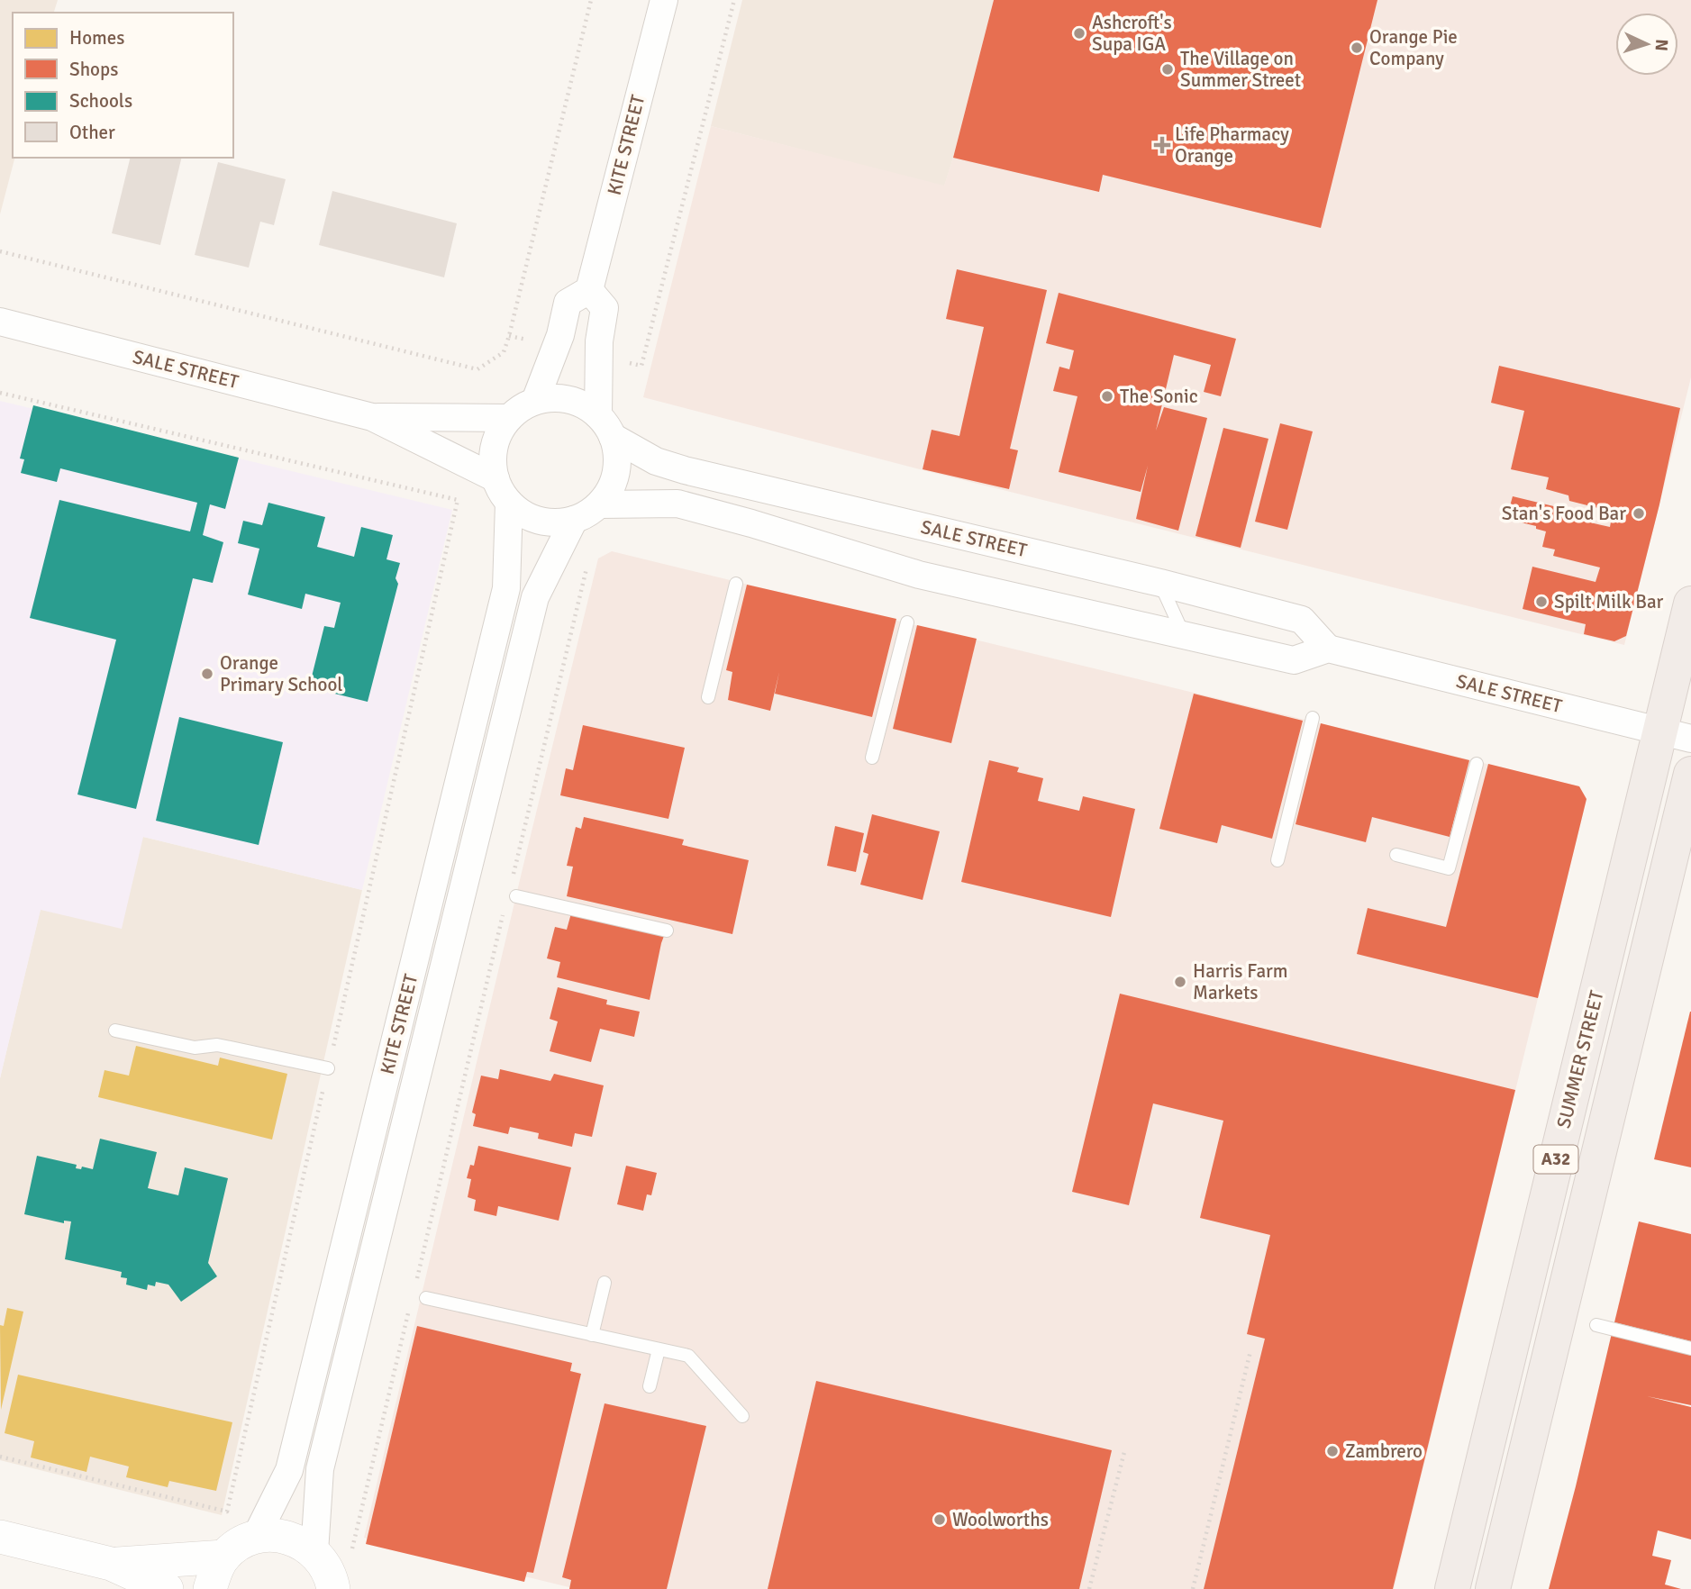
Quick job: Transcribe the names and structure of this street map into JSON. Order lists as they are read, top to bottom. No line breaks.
{"streets":{"highway":["SUMMER STREET","A32"],"street":["KITE STREET","SALE STREET"]},"crossings":[["KITE STREET","SALE STREET"],["SALE STREET","SUMMER STREET"]],"places":{"other":["Ashcroft's Supa IGA","Orange Pie Company","The Village on Summer Street","The Sonic","Stan's Food Bar","Spilt Milk Bar","Orange Primary School","Harris Farm Markets","Zambrero","Woolworths"],"health":["Life Pharmacy Orange"]},"legend":["Homes","Shops","Schools","Other"],"north":"right"}
